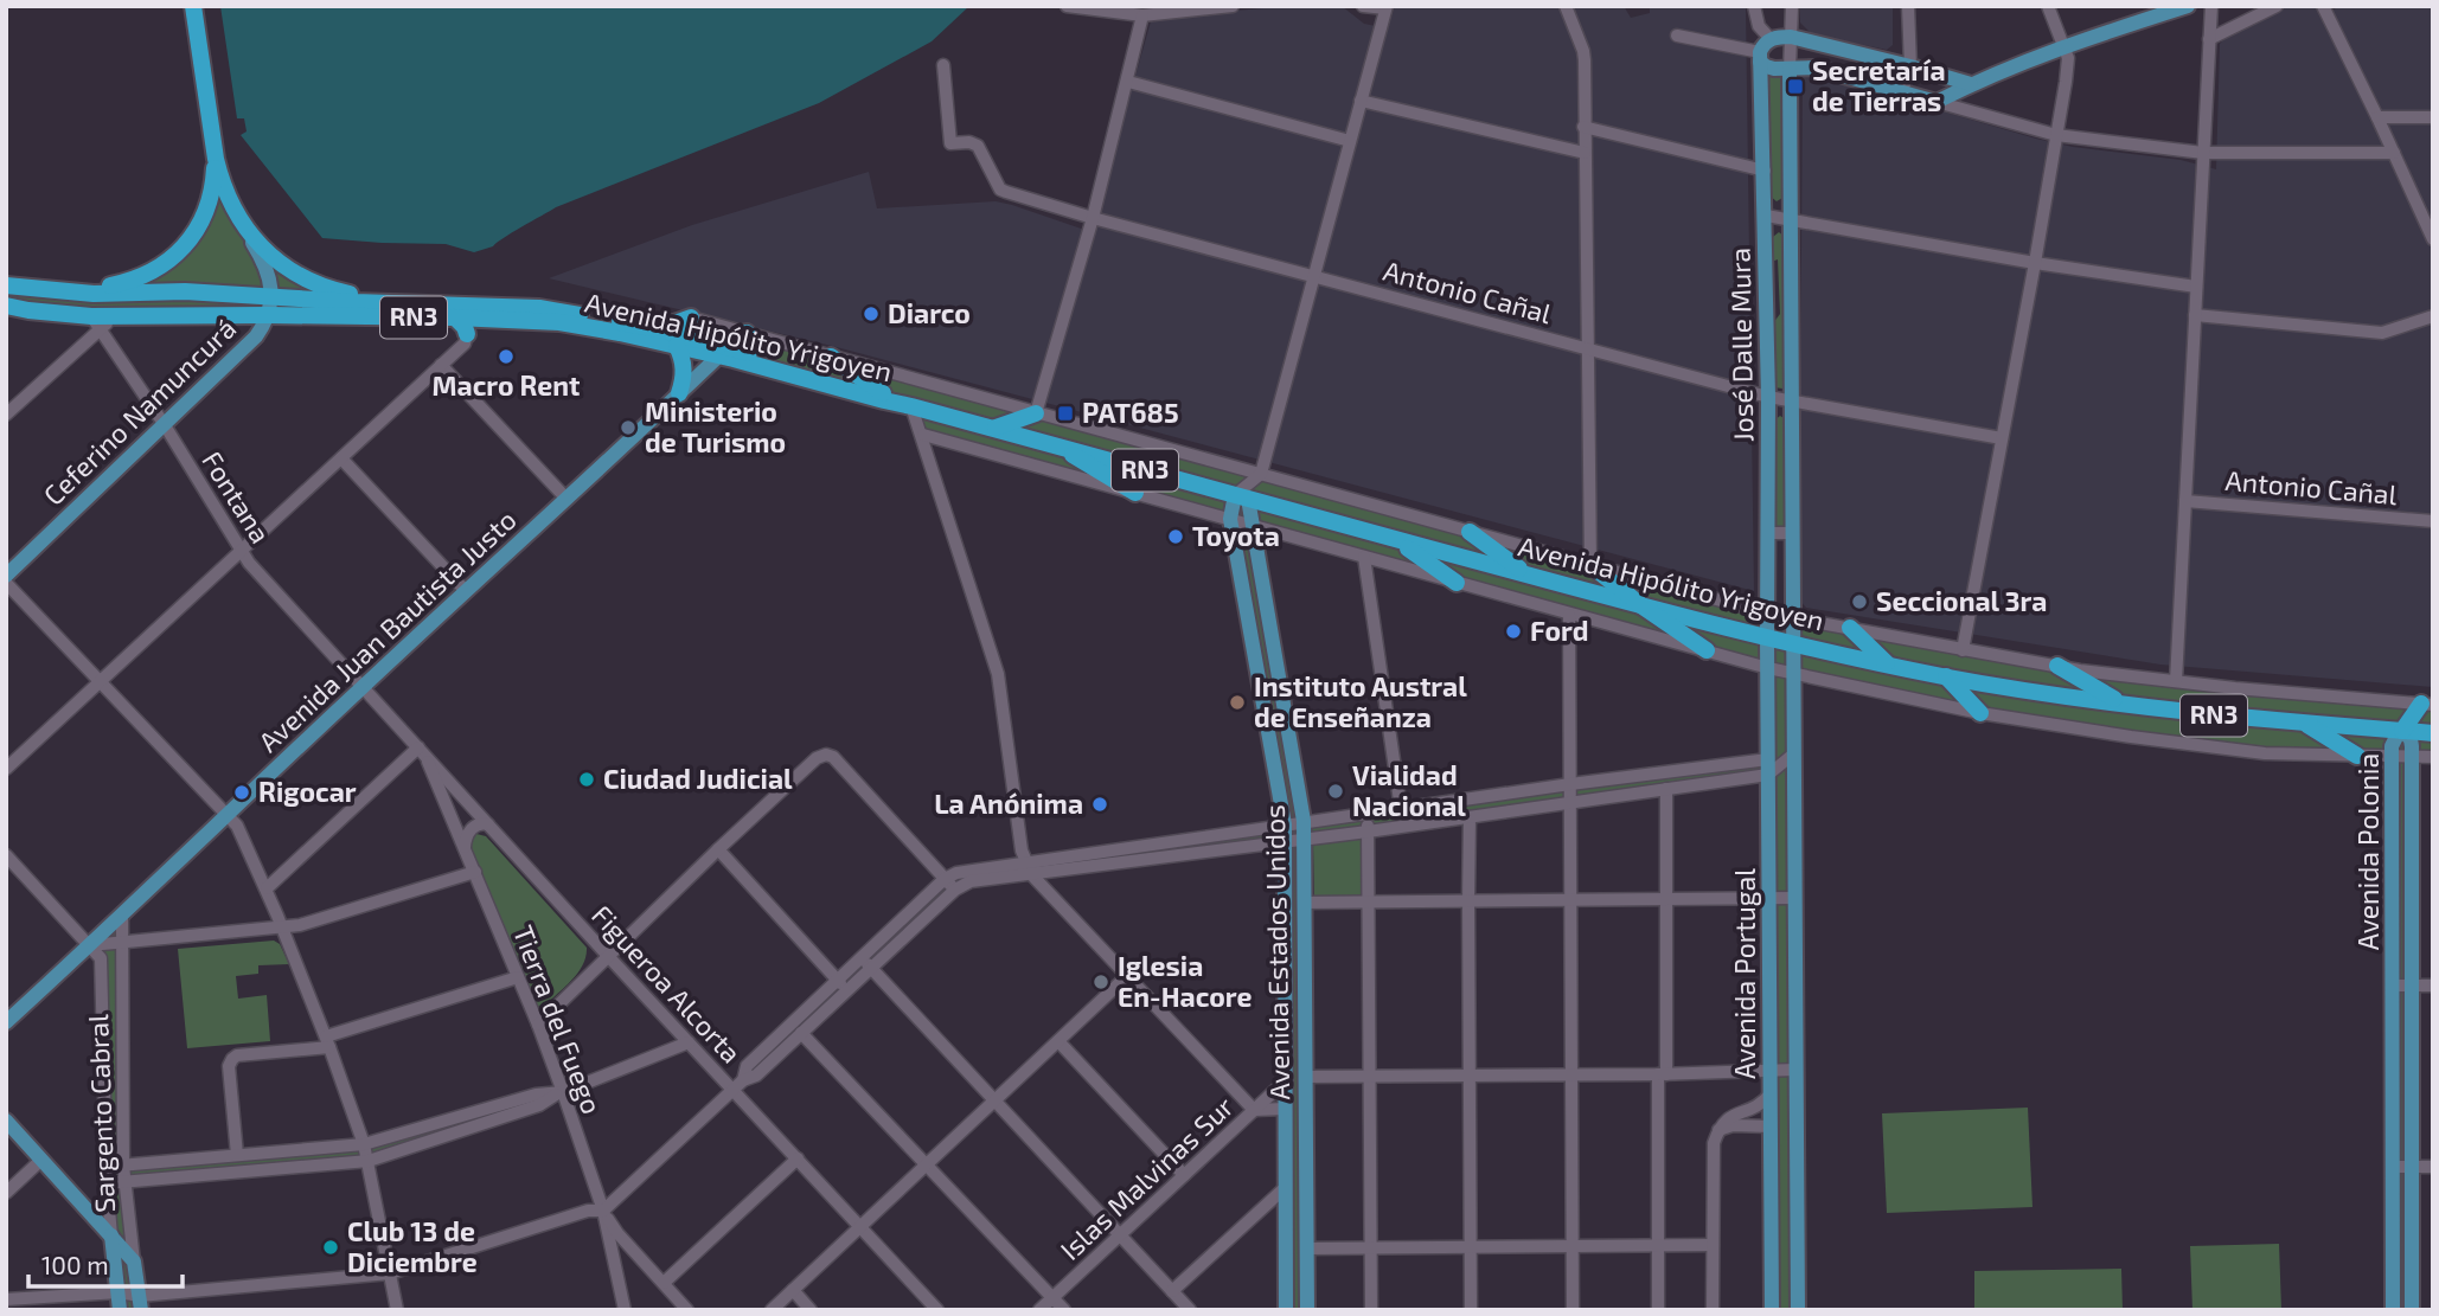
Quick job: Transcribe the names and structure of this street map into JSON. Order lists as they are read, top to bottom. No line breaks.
{"streets":{"highway":["RN3","Avenida Hipólito Yrigoyen"],"main road":["José Dalle Mura","Ceferino Namuncurá","Avenida Juan Bautista Justo","Avenida Polonia","Avenida Estados Unidos","Avenida Portugal","Sargento Cabral"],"street":["Antonio Cañal","Fontana","Figueroa Alcorta","Tierra del Fuego","Islas Malvinas Sur"]},"crossings":[["Antonio Cañal","José Dalle Mura"],["RN3","Avenida Hipólito Yrigoyen"],["Avenida Hipólito Yrigoyen","José Dalle Mura"],["Avenida Hipólito Yrigoyen","Ceferino Namuncurá"],["Avenida Hipólito Yrigoyen","Fontana"],["Avenida Hipólito Yrigoyen","Avenida Juan Bautista Justo"],["Avenida Hipólito Yrigoyen","Avenida Polonia"],["Avenida Hipólito Yrigoyen","Avenida Estados Unidos"],["Avenida Hipólito Yrigoyen","Avenida Portugal"],["José Dalle Mura","Avenida Portugal"],["Ceferino Namuncurá","Fontana"],["Fontana","Avenida Juan Bautista Justo"],["Fontana","Figueroa Alcorta"],["Avenida Juan Bautista Justo","Figueroa Alcorta"],["Avenida Juan Bautista Justo","Sargento Cabral"],["Avenida Estados Unidos","Islas Malvinas Sur"],["Figueroa Alcorta","Tierra del Fuego"]],"places":{"transit":["Secretaría de Tierras","PAT685"],"other":["Diarco","Macro Rent","Ministerio de Turismo","Toyota","Seccional 3ra","Ford","Instituto Austral de Enseñanza","Ciudad Judicial","Vialidad Nacional","Rigocar","La Anónima","Iglesia En-Hacore","Club 13 de Diciembre"]},"scale_bar":"100 m"}
